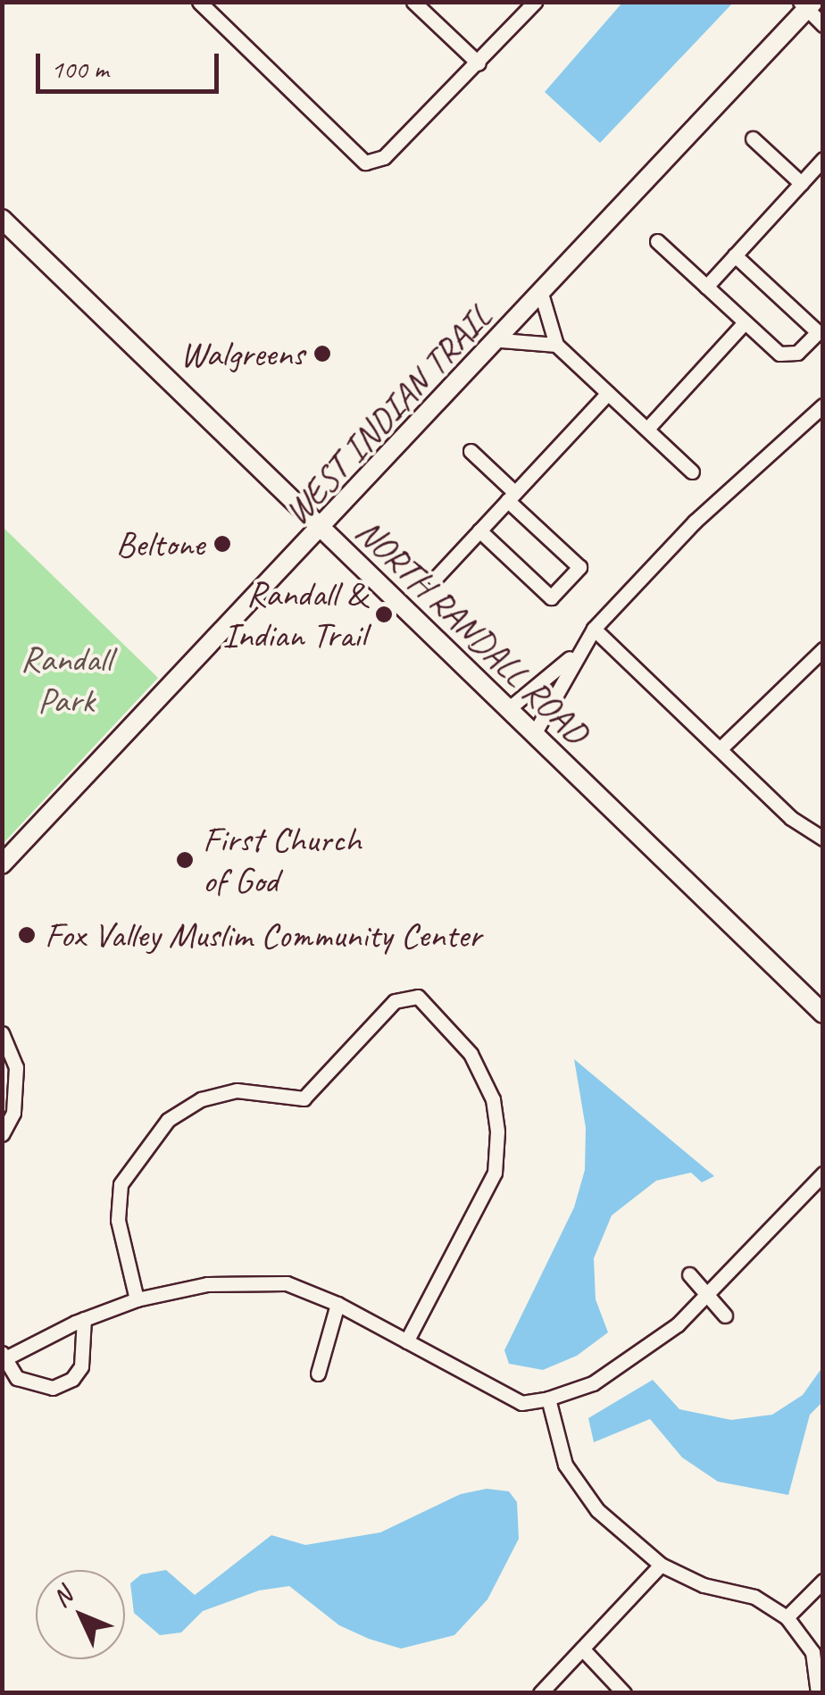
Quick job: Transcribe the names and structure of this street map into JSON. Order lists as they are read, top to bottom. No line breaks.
{"streets":{"main road":["WEST INDIAN TRAIL","NORTH RANDALL ROAD"]},"crossings":[["WEST INDIAN TRAIL","NORTH RANDALL ROAD"]],"parks":["Randall Park"],"places":["Walgreens","Beltone","Randall & Indian Trail","First Church of God","Fox Valley Muslim Community Center"],"scale_bar":"100 m","north":"top left"}
